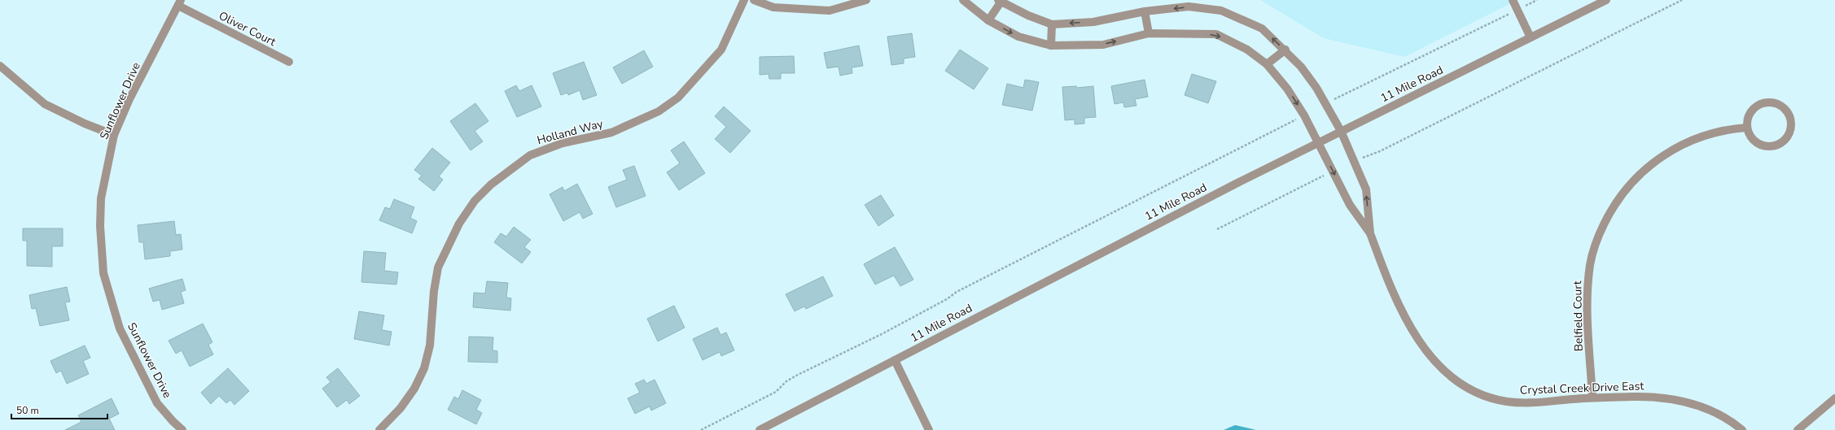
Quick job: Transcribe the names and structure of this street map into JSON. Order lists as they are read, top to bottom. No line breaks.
{"streets":{"street":["Oliver Court","11 Mile Road","Sunflower Drive","Holland Way","Belfield Court","Crystal Creek Drive East"]},"crossings":[["Oliver Court","Sunflower Drive"],["11 Mile Road","Crystal Creek Drive East"],["Belfield Court","Crystal Creek Drive East"]],"scale_bar":"50 m"}
